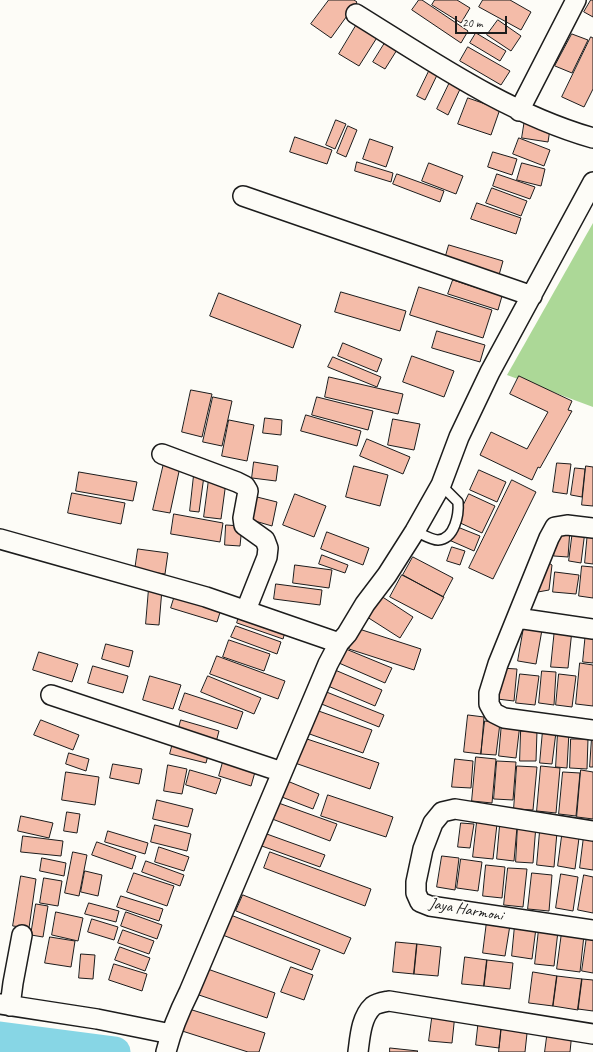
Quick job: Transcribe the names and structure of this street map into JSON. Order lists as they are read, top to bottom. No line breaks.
{"streets":{"street":["Jaya Harmoni"]},"scale_bar":"20 m"}
